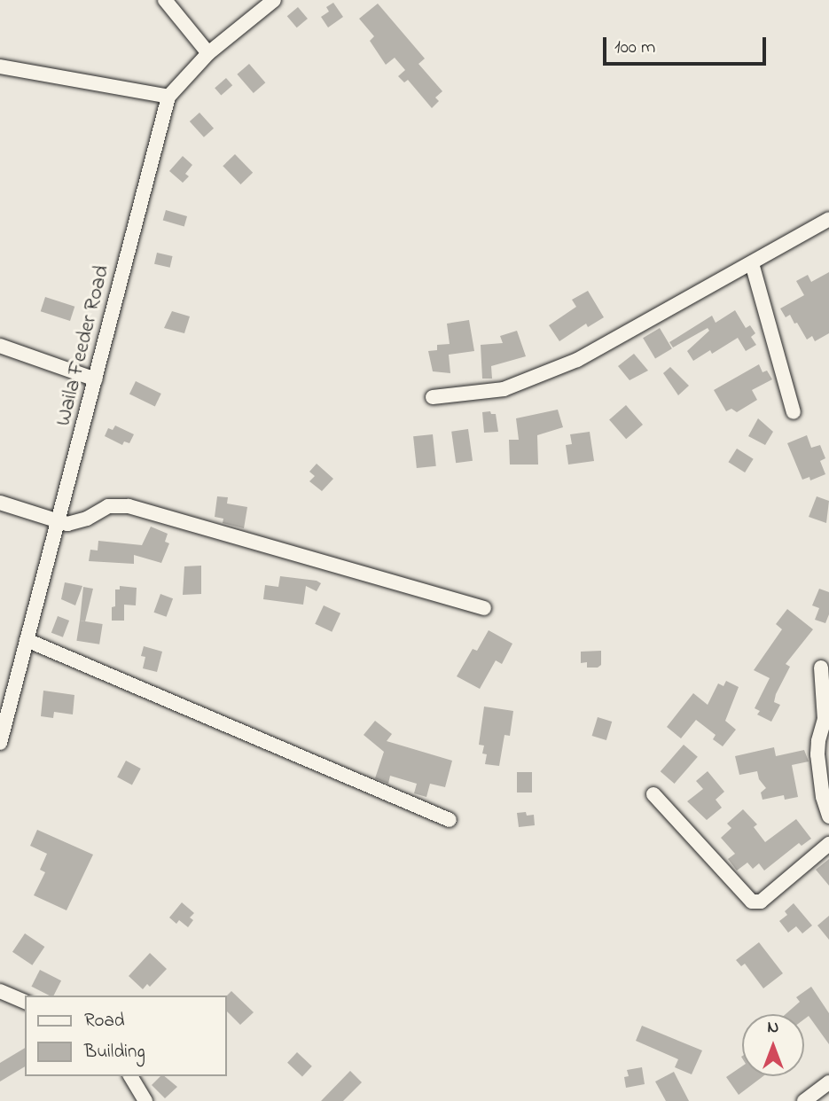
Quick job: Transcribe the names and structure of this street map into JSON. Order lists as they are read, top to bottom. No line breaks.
{"streets":{"street":["Waila Feeder Road"]},"legend":["Road","Building"],"scale_bar":"100 m","north":"top"}
